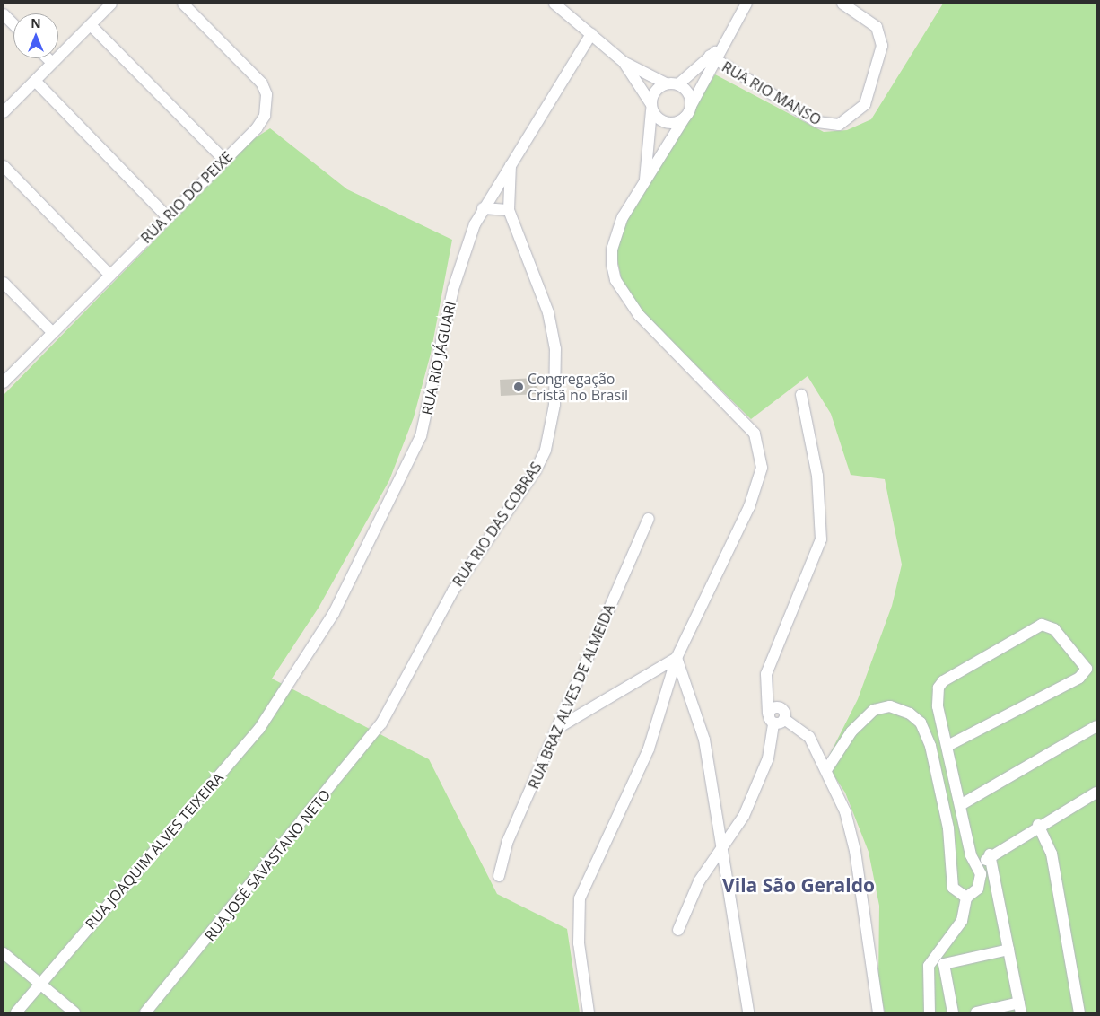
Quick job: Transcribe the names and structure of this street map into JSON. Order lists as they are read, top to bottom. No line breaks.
{"streets":{"street":["RUA RIO MANSO","RUA RIO DO PEIXE","RUA RIO JÁGUARI","RUA RIO DAS COBRAS","RUA BRAZ ALVES DE ALMEIDA","RUA JOAQUIM ALVES TEIXEIRA","RUA JOSÉ SAVASTANO NETO"]},"crossings":[["RUA RIO JÁGUARI","RUA RIO DAS COBRAS"],["RUA RIO JÁGUARI","RUA JOAQUIM ALVES TEIXEIRA"],["RUA RIO DAS COBRAS","RUA JOSÉ SAVASTANO NETO"]],"districts":["Vila São Geraldo"],"places":["Congregação Cristã no Brasil"],"north":"top"}
